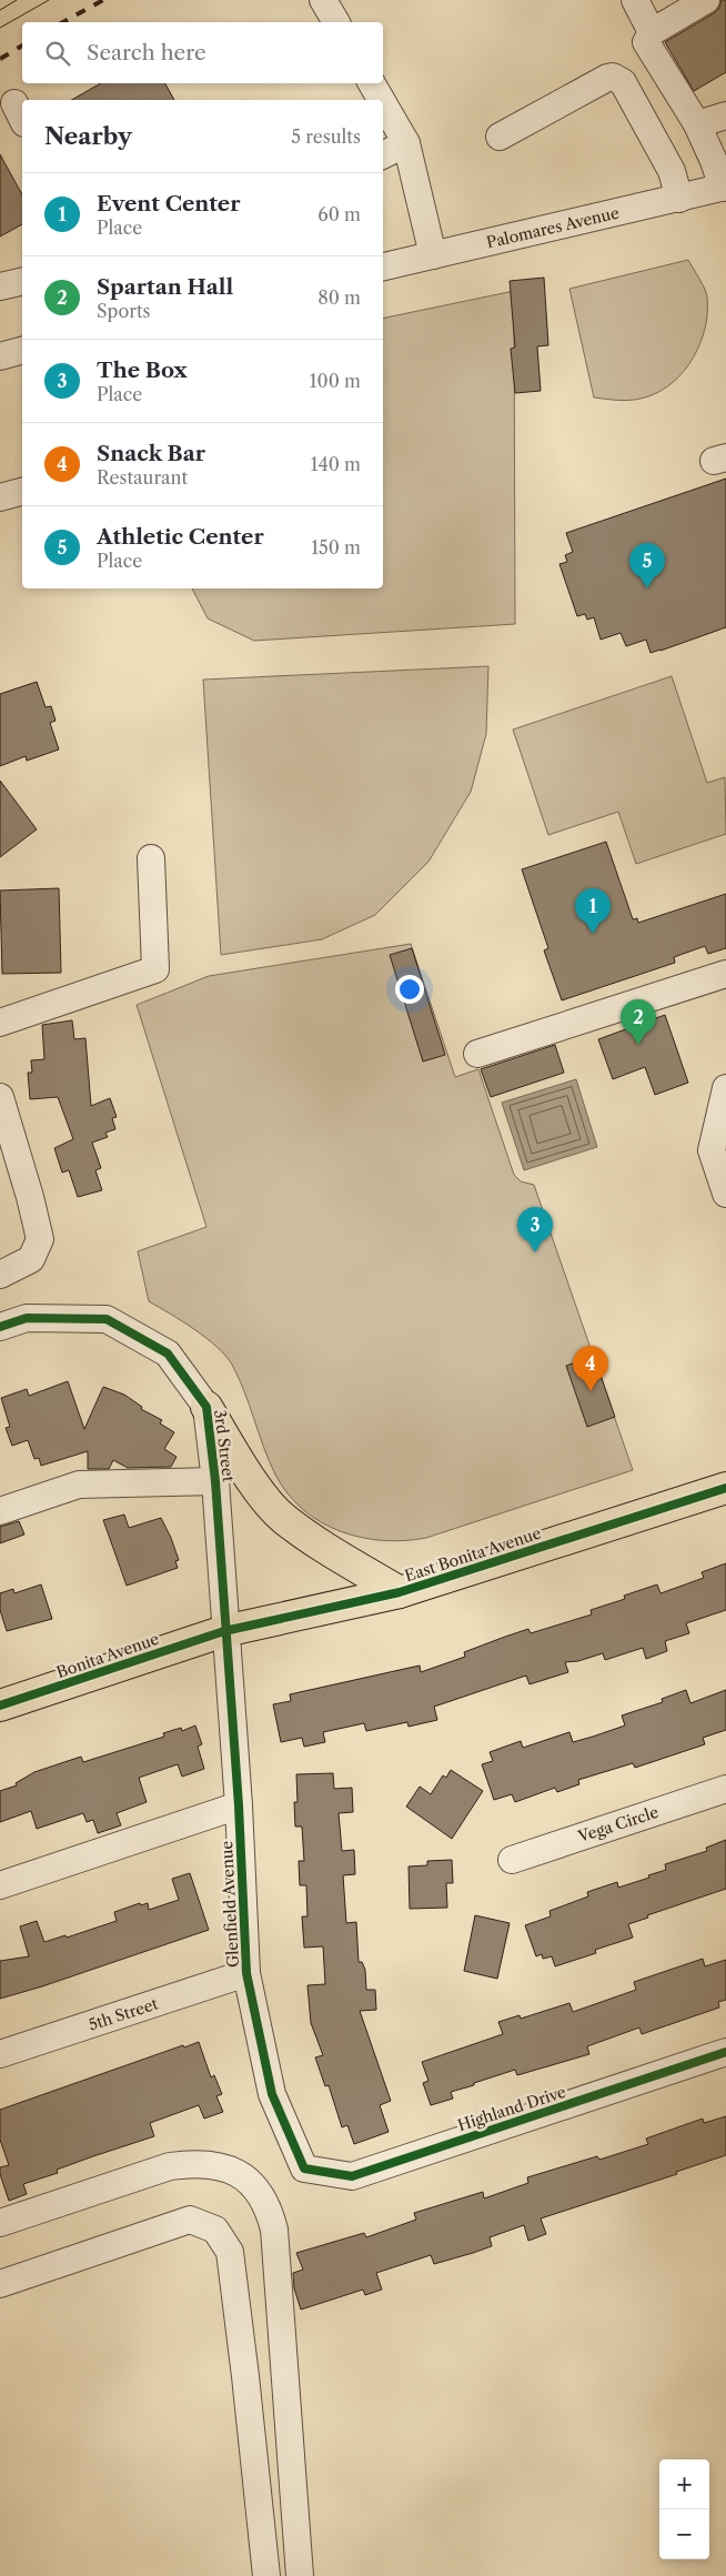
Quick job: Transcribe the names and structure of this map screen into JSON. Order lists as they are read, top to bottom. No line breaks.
{"streets":{"main road":["East Bonita Avenue","Bonita Avenue"],"street":["Palomares Avenue","3rd Street","Vega Circle","Glenfield Avenue","5th Street","Highland Drive"]},"crossings":[["3rd Street","East Bonita Avenue"],["3rd Street","Bonita Avenue"],["3rd Street","Glenfield Avenue"],["East Bonita Avenue","Bonita Avenue"],["East Bonita Avenue","Glenfield Avenue"],["Bonita Avenue","Glenfield Avenue"],["Glenfield Avenue","5th Street"],["Glenfield Avenue","Highland Drive"]],"page":{"search":"Search here","heading":["Nearby","5 results"],"list":[{"mark":"1","name":"Event Center","note":"Place","value":"60 m"},{"mark":"2","name":"Spartan Hall","note":"Sports","value":"80 m"},{"mark":"3","name":"The Box","note":"Place","value":"100 m"},{"mark":"4","name":"Snack Bar","note":"Restaurant","value":"140 m"},{"mark":"5","name":"Athletic Center","note":"Place","value":"150 m"}],"pins":["5","1","2","3","4"],"map_buttons":["+","−"]}}
